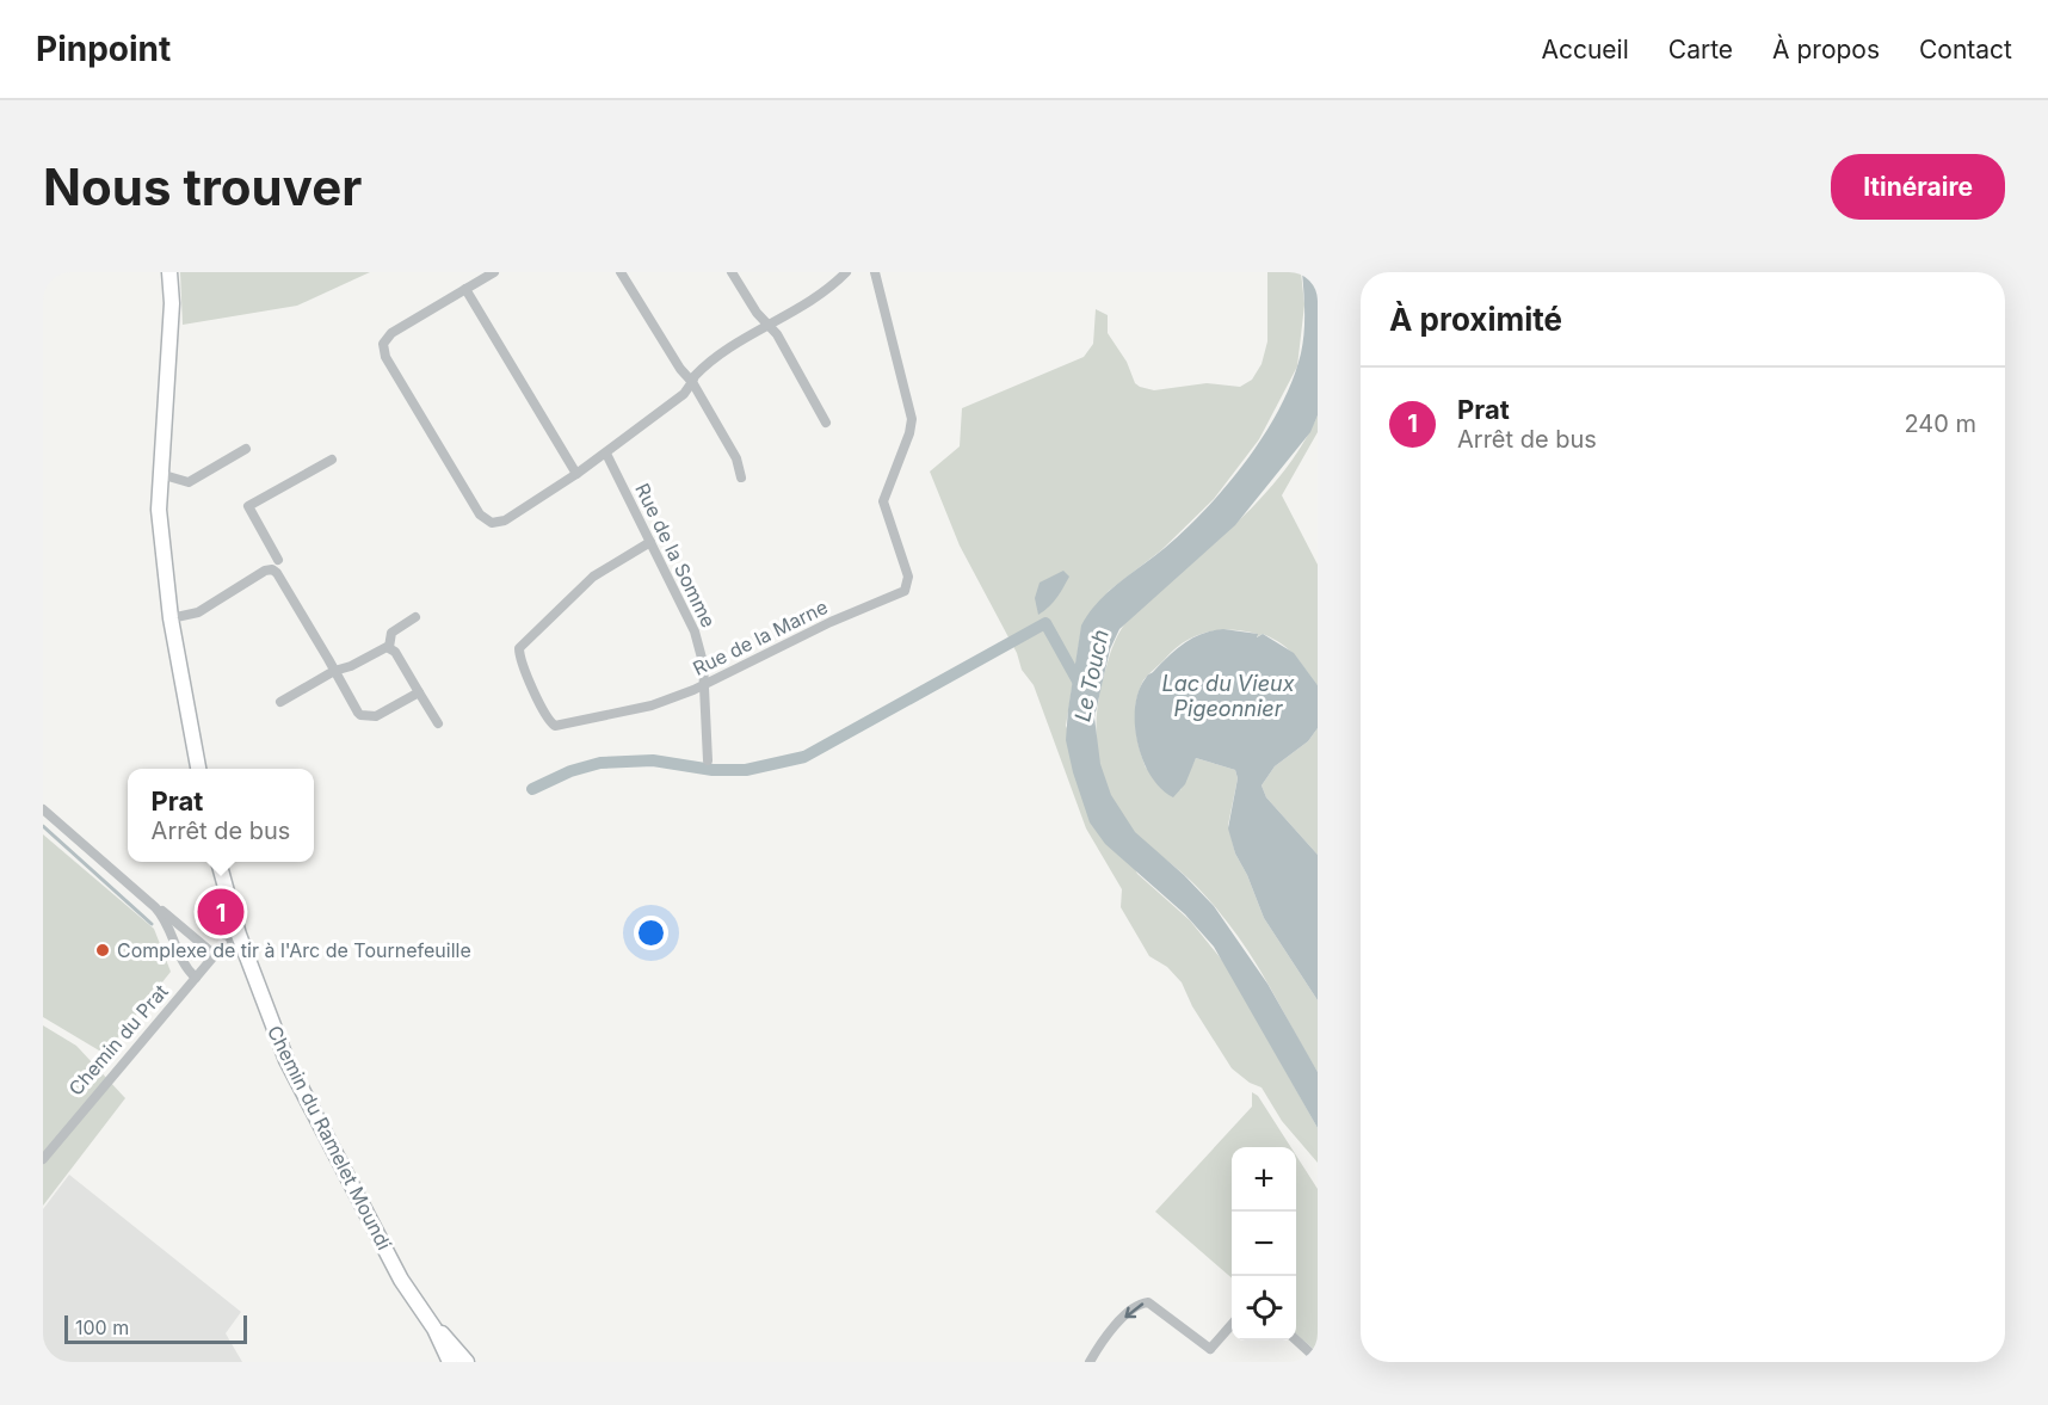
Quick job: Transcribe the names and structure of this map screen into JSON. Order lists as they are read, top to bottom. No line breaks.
{"streets":{"main road":["Chemin du Ramelet Moundi"],"street":["Rue de la Somme","Rue de la Marne","Chemin du Prat"]},"crossings":[["Rue de la Somme","Rue de la Marne"],["Chemin du Prat","Chemin du Ramelet Moundi"]],"water":["Le Touch","Lac du Vieux Pigeonnier"],"places":["Complexe de tir à l'Arc de Tournefeuille"],"scale_bar":"100 m","page":{"header":"Pinpoint","nav":["Accueil","Carte","À propos","Contact"],"buttons":"Itinéraire","title":"Nous trouver","heading":"À proximité","list":[{"mark":"1","name":"Prat","note":"Arrêt de bus","value":"240 m"}],"popup":["Prat","Arrêt de bus"],"pins":"1","map_buttons":["+","−"],"scale":"100 m"}}
